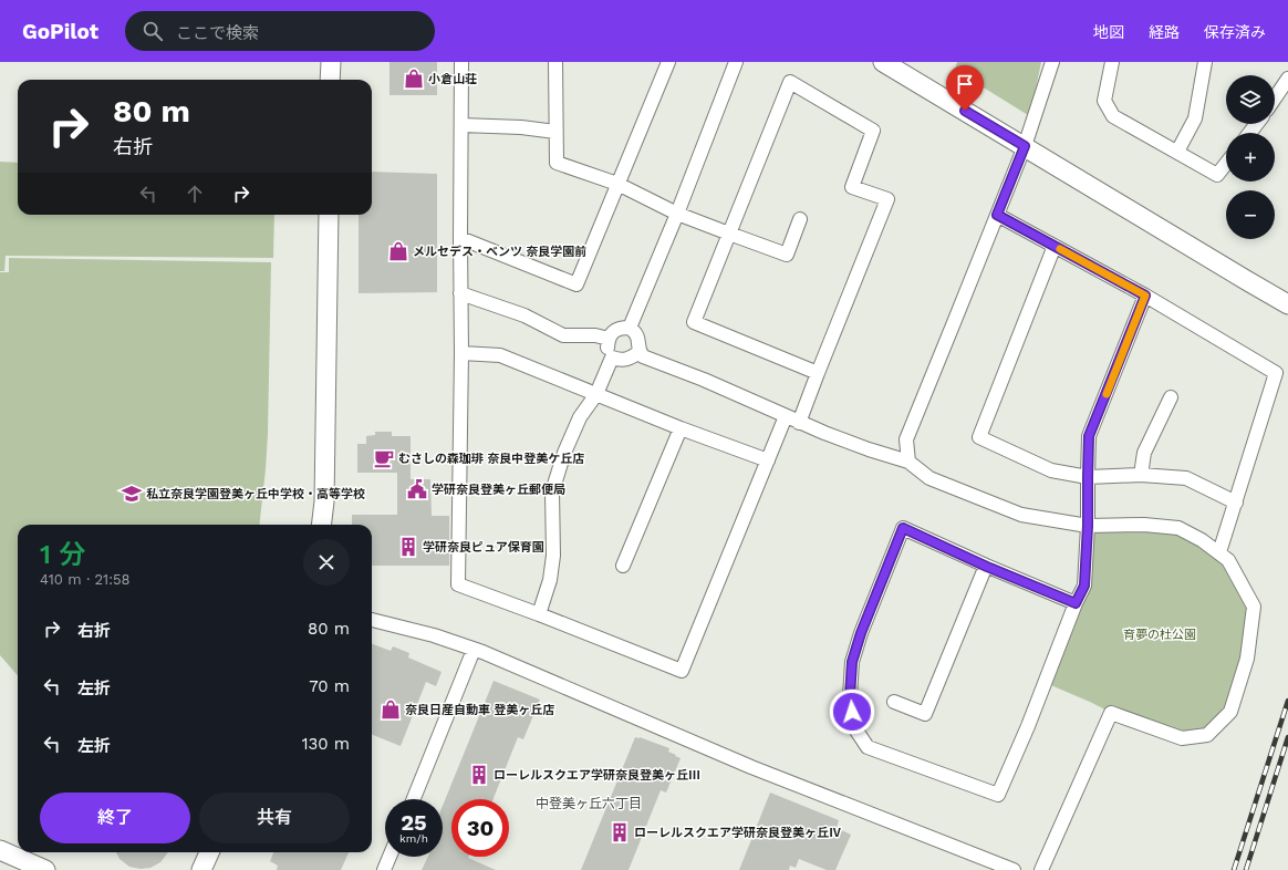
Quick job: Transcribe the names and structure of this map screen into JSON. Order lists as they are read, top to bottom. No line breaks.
{"districts":["中登美ヶ丘六丁目"],"parks":["育夢の杜公園"],"places":{"shop":["小倉山荘","メルセデス・ベンツ 奈良学園前","奈良日産自動車 登美ヶ丘店"],"cafe":["むさしの森珈琲 奈良中登美ケ丘店"],"public building":["学研奈良登美ヶ丘郵便局"],"school or university":["私立奈良学園登美ヶ丘中学校・高等学校"],"building":["学研奈良ピュア保育園","ローレルスクエア学研奈良登美ヶ丘Ⅲ","ローレルスクエア学研奈良登美ヶ丘Ⅳ"]},"page":{"header":"GoPilot","search":"ここで検索","nav":["地図","経路","保存済み"],"map_buttons":["+","−"],"turn":["80 m","右折"],"heading":["1 分","410 m · 21:58"],"list":[{"name":"右折","value":"80 m"},{"name":"左折","value":"70 m"},{"name":"左折","value":"130 m"}],"buttons":["終了","共有"],"speed":"25 km/h","limit":"30"}}
